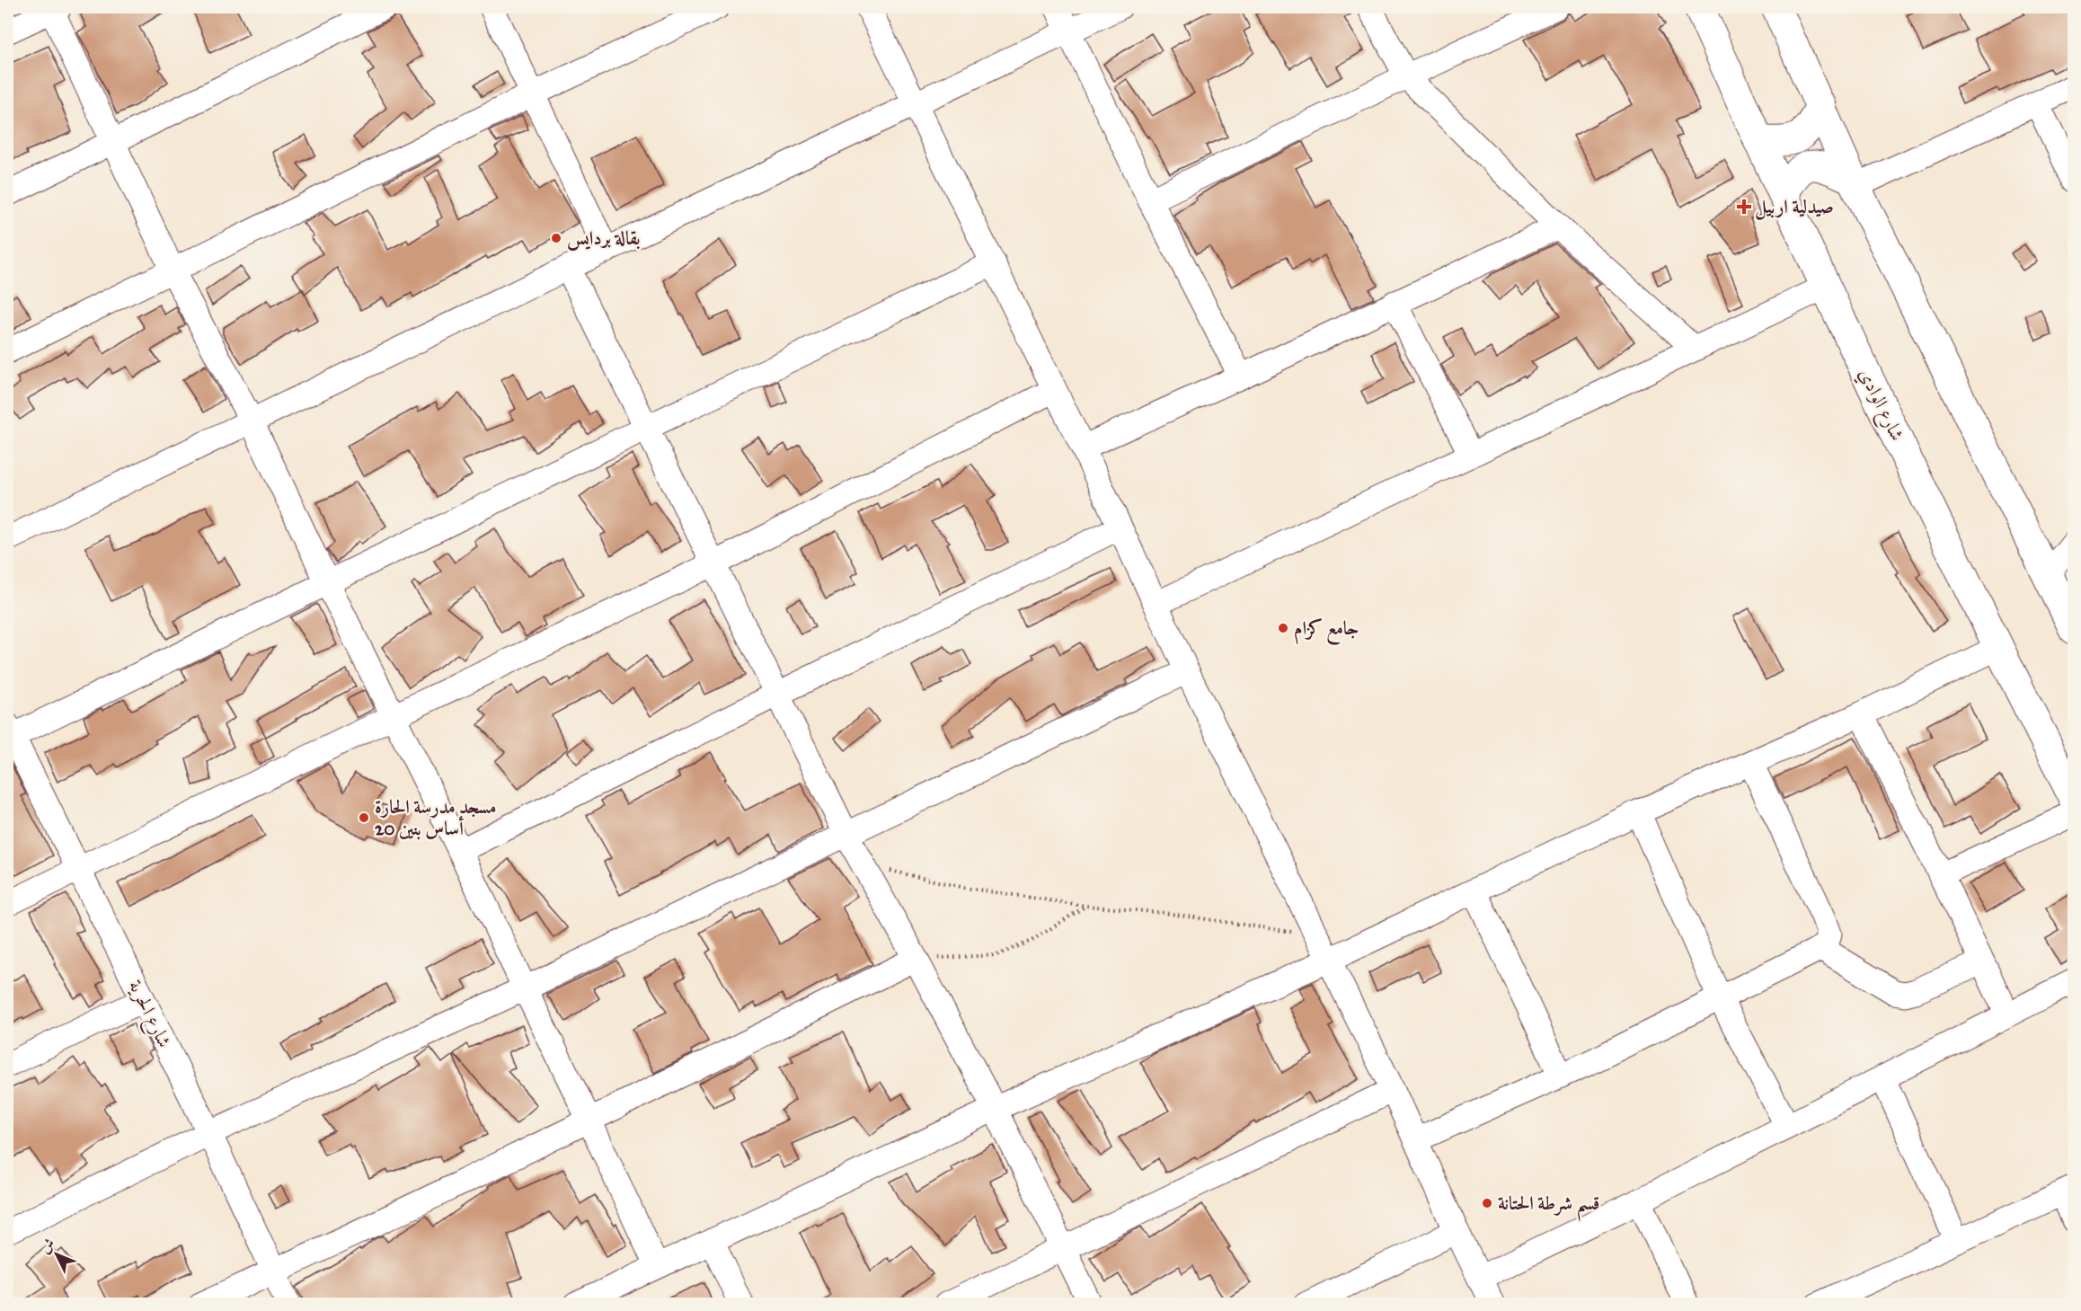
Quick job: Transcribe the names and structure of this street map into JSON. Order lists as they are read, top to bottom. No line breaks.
{"streets":{"main road":["شارع الوادي"],"street":["شارع الحرية"]},"places":{"health":["صيدلية اربيل"],"other":["بقالة بردايس","جامع كزام","مسجد مدرسة الحارة 20 أساس بنين","قسم شرطة الحتانة"]},"north":"top left"}
